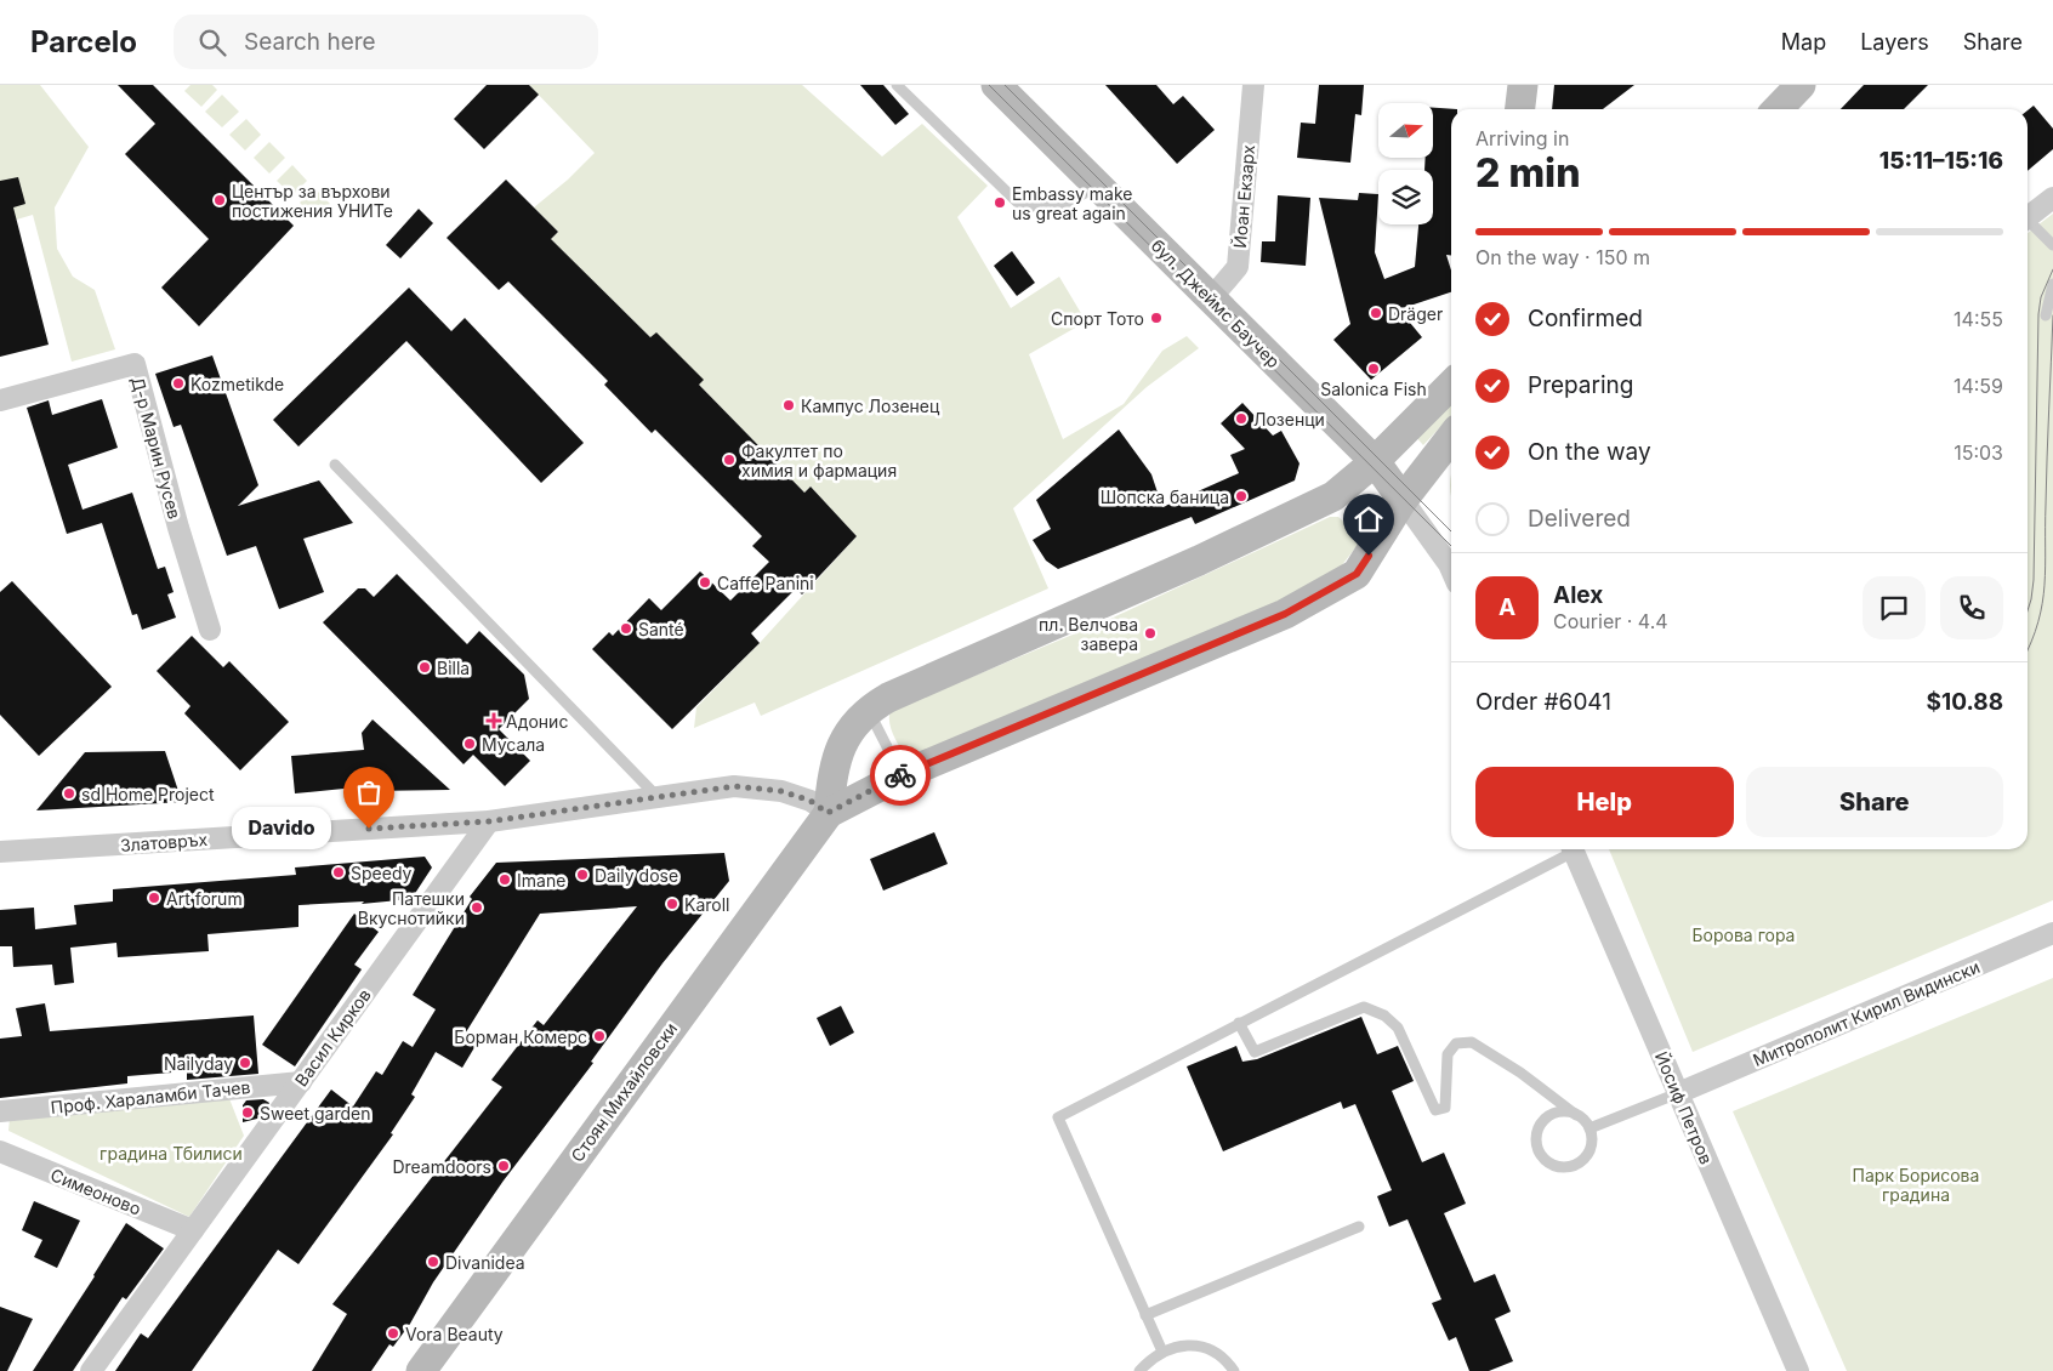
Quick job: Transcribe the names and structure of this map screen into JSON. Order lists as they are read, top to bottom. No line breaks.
{"streets":{"street":["Йоан Екзарх","бул. Джеймс Баучер","Д-р Марин Русев","Златовръх","Митрополит Кирил Видински","Васил Кирков","Стоян Михайловски","Проф. Хараламби Тачев","Йосиф Петров","Симеоново"]},"crossings":[["Йоан Екзарх","бул. Джеймс Баучер"],["Златовръх","Васил Кирков"],["Златовръх","Стоян Михайловски"],["Митрополит Кирил Видински","Йосиф Петров"],["Васил Кирков","Проф. Хараламби Тачев"],["Васил Кирков","Симеоново"]],"parks":["Борова гора","градина Тбилиси","Парк Борисова градина"],"places":{"other":["Център за върхови постижения УНИТе","Embassy make us great again","Dräger","Спорт Тото","Salonica Fish","Kozmetikde","Кампус Лозенец","Лозенци","Факултет по химия и фармация","Шопска баница","Caffe Panini","Santé","пл. Велчова завера","Billa","Мусала","sd Home Project","Davido","Speedy","Daily dose","Imane","Art forum","Karoll","Патешки Вкуснотийки","Борман Комерс","Nailyday","Sweet garden","Dreamdoors","Divanidea","Vora Beauty"],"health":["Адонис"]},"north":"right","page":{"header":"Parcelo","search":"Search here","nav":["Map","Layers","Share"],"heading":["2 min","Arriving in","15:11–15:16"],"panel":["Alex","Courier · 4.4","Order #6041","$10.88"],"bar":"On the way · 150 m","list":[["Confirmed","14:55"],["Preparing","14:59"],["On the way","15:03"],"Delivered"],"round":"A","buttons":["Help","Share"],"bubble":"Davido"}}
